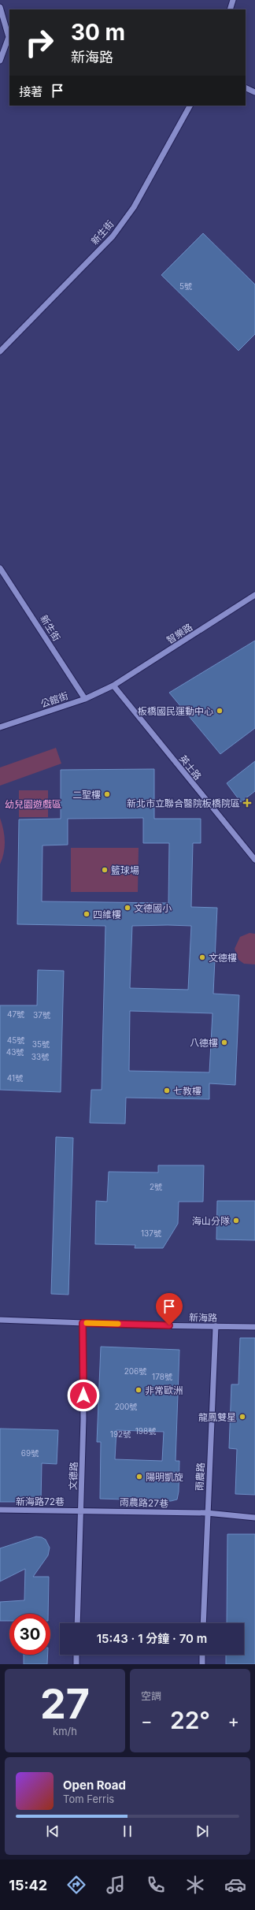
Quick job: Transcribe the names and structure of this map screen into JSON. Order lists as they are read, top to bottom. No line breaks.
{"streets":{"street":["新生街","智樂路","公館街","英士路","新海路","文德路","雨農路","新海路72巷","雨農路27巷"]},"crossings":[["新生街","公館街"],["智樂路","公館街"],["智樂路","英士路"],["公館街","英士路"],["新海路","文德路"],["新海路","雨農路"],["文德路","新海路72巷"],["文德路","雨農路27巷"],["雨農路","雨農路27巷"],["新海路72巷","雨農路27巷"]],"parks":["幼兒園遊戲區"],"places":{"other":["板橋國民運動中心","二聖樓","籃球場","文德國小","四維樓","文德樓","八德樓","七教樓","海山分隊","非常歐洲","龍鳳雙星","陽明凱旋"],"health":["新北市立聯合醫院板橋院區"]},"house_numbers":["5號","47號","37號","45號","35號","43號","33號","41號","2號","137號","206號","178號","200號","198號","192號","69號"],"page":{"turn":["30 m","新海路"],"then":"接著","limit":"30","trip":"15:43 · 1 分鐘 · 70 m","tile":[["27","km/h"],"空調"],"heat":["−","22°","+"],"song":["Open Road","Tom Ferris"],"tabs":"15:42"}}
